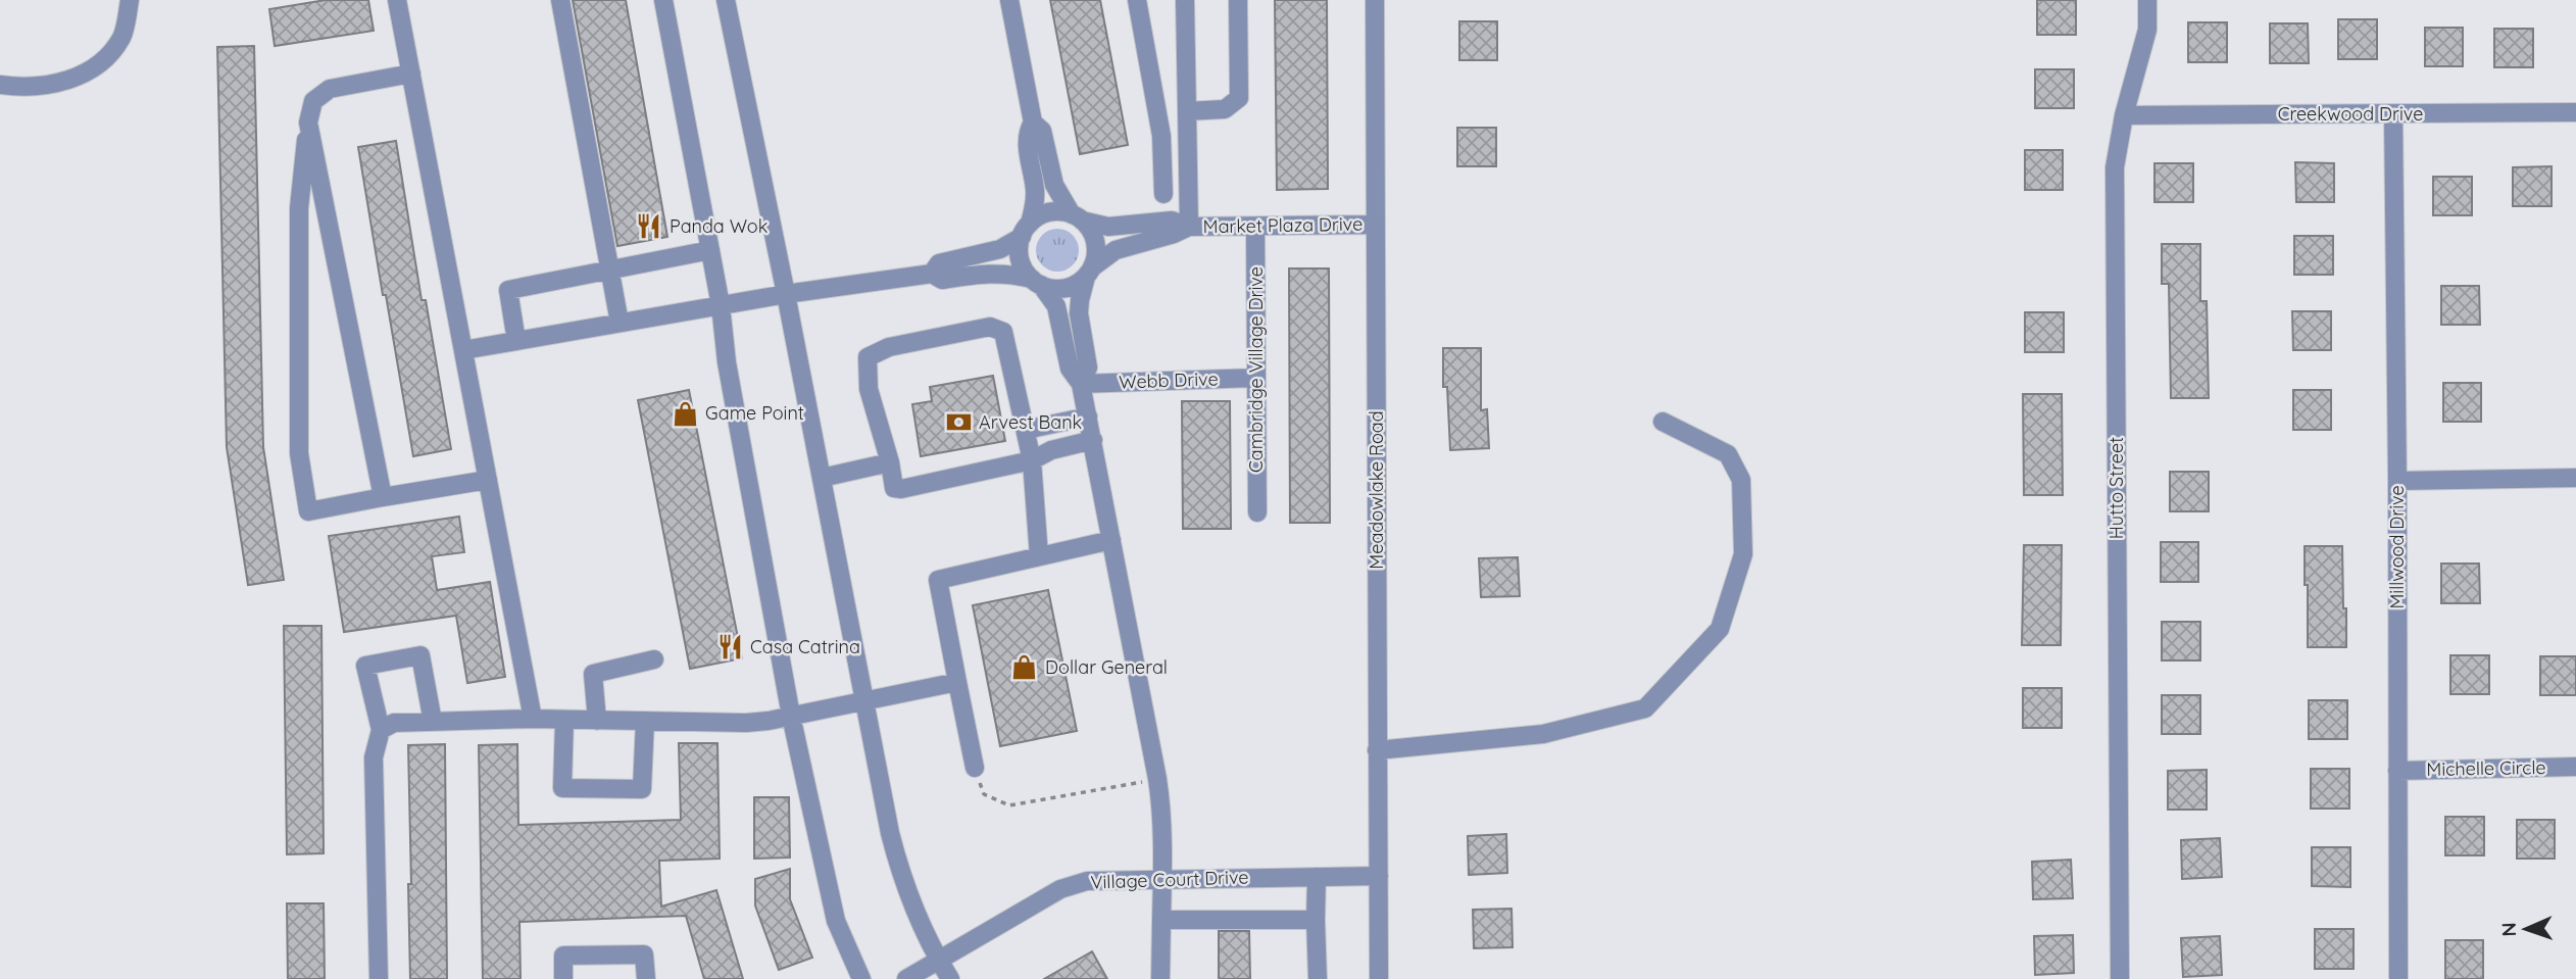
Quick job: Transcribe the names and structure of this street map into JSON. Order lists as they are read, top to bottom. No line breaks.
{"streets":{"street":["Creekwood Drive","Market Plaza Drive","Cambridge Village Drive","Webb Drive","Hutto Street","Meadowlake Road","Millwood Drive","Michelle Circle","Village Court Drive"]},"crossings":[["Creekwood Drive","Hutto Street"],["Creekwood Drive","Millwood Drive"],["Market Plaza Drive","Cambridge Village Drive"],["Market Plaza Drive","Meadowlake Road"],["Cambridge Village Drive","Webb Drive"],["Meadowlake Road","Village Court Drive"],["Millwood Drive","Michelle Circle"]],"places":{"restaurant":["Panda Wok","Casa Catrina"],"shop":["Game Point","Dollar General"],"bank":["Arvest Bank"]},"north":"left"}
